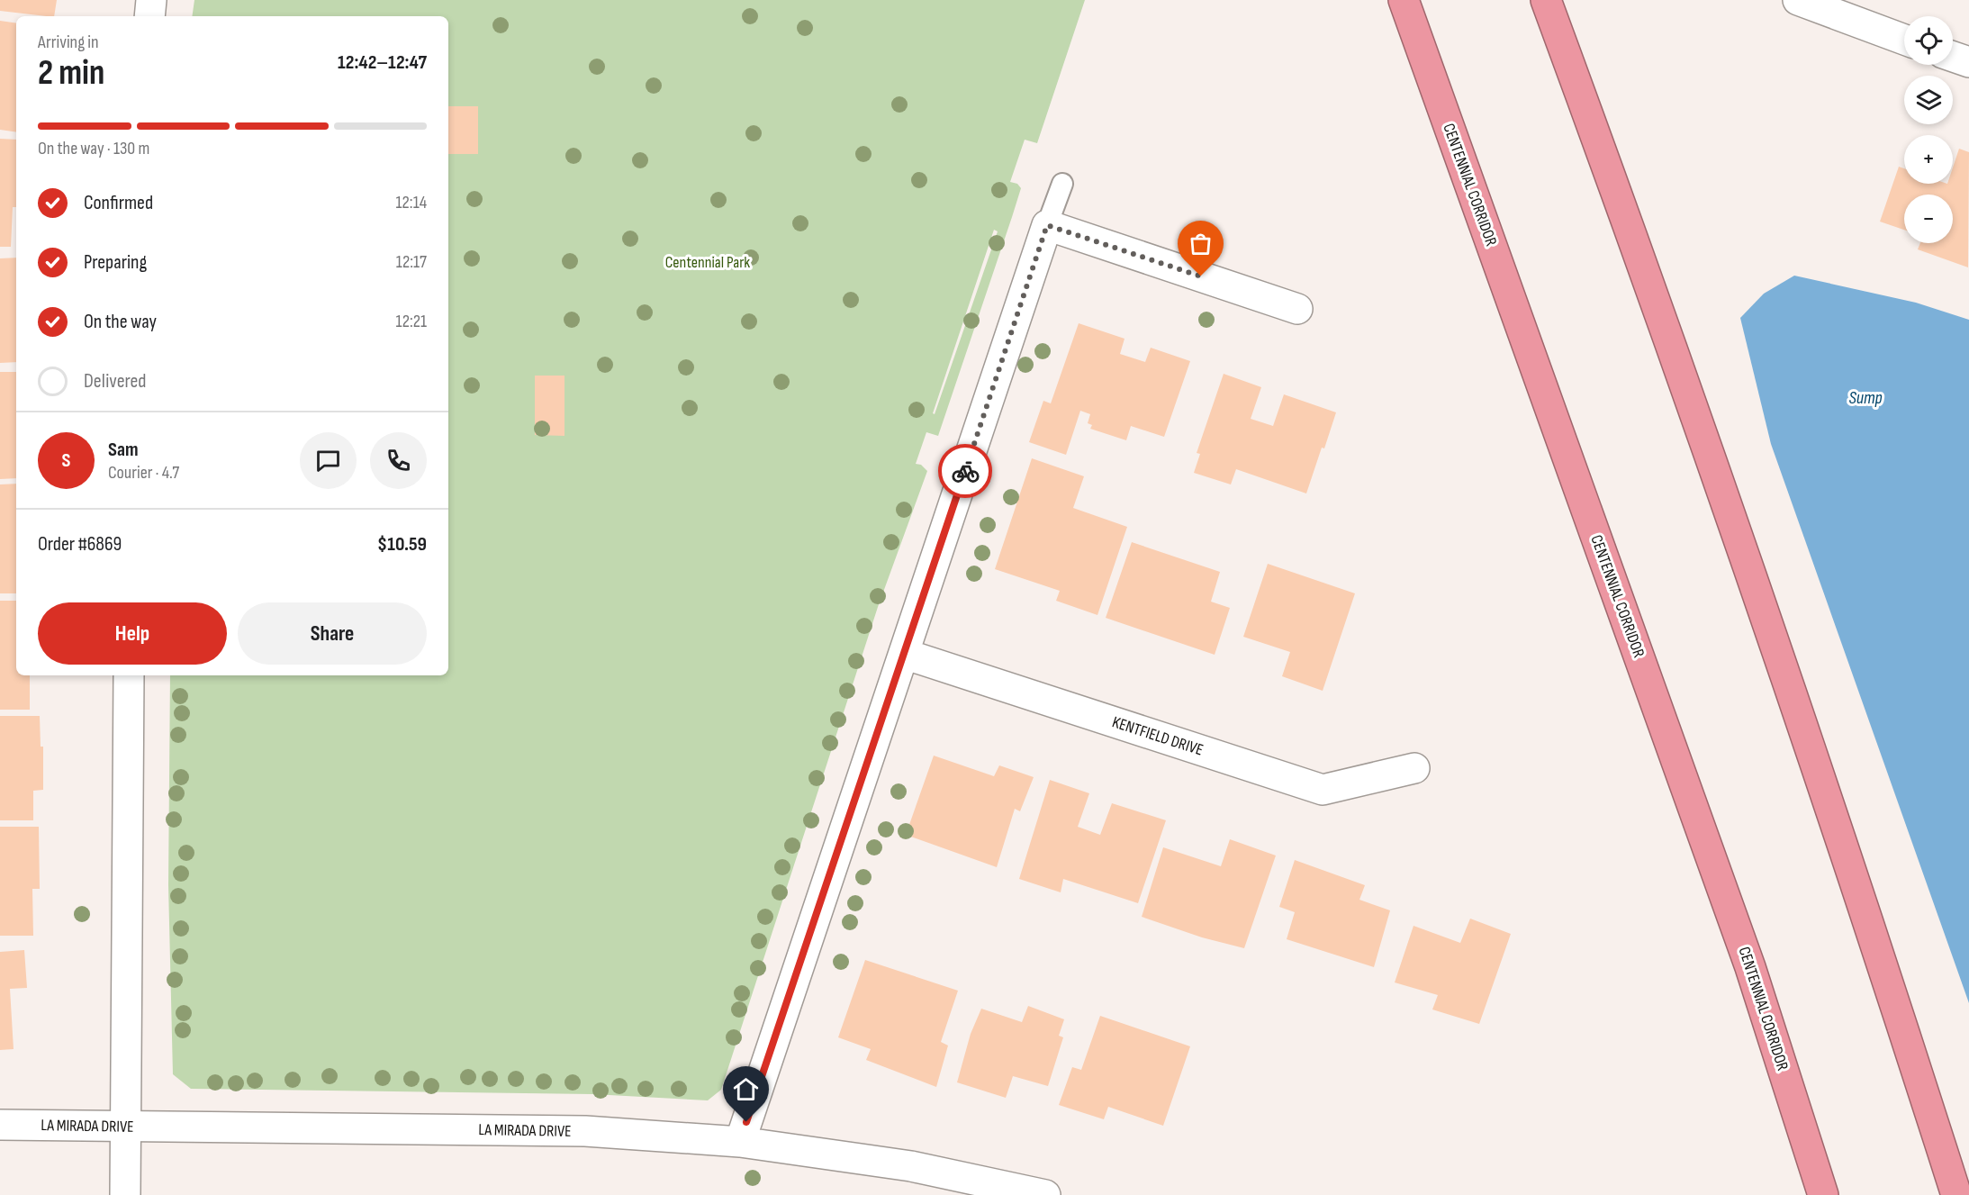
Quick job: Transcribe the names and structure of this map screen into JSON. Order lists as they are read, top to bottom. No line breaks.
{"streets":{"highway":["CENTENNIAL CORRIDOR"],"street":["KENTFIELD DRIVE","LA MIRADA DRIVE"]},"water":["Sump"],"parks":["Centennial Park"],"page":{"map_buttons":["+","−"],"heading":["2 min","Arriving in","12:42–12:47"],"panel":["Sam","Courier · 4.7","Order #6869","$10.59"],"bar":"On the way · 130 m","list":[["Confirmed","12:14"],["Preparing","12:17"],["On the way","12:21"],"Delivered"],"round":"S","buttons":["Help","Share"]}}
